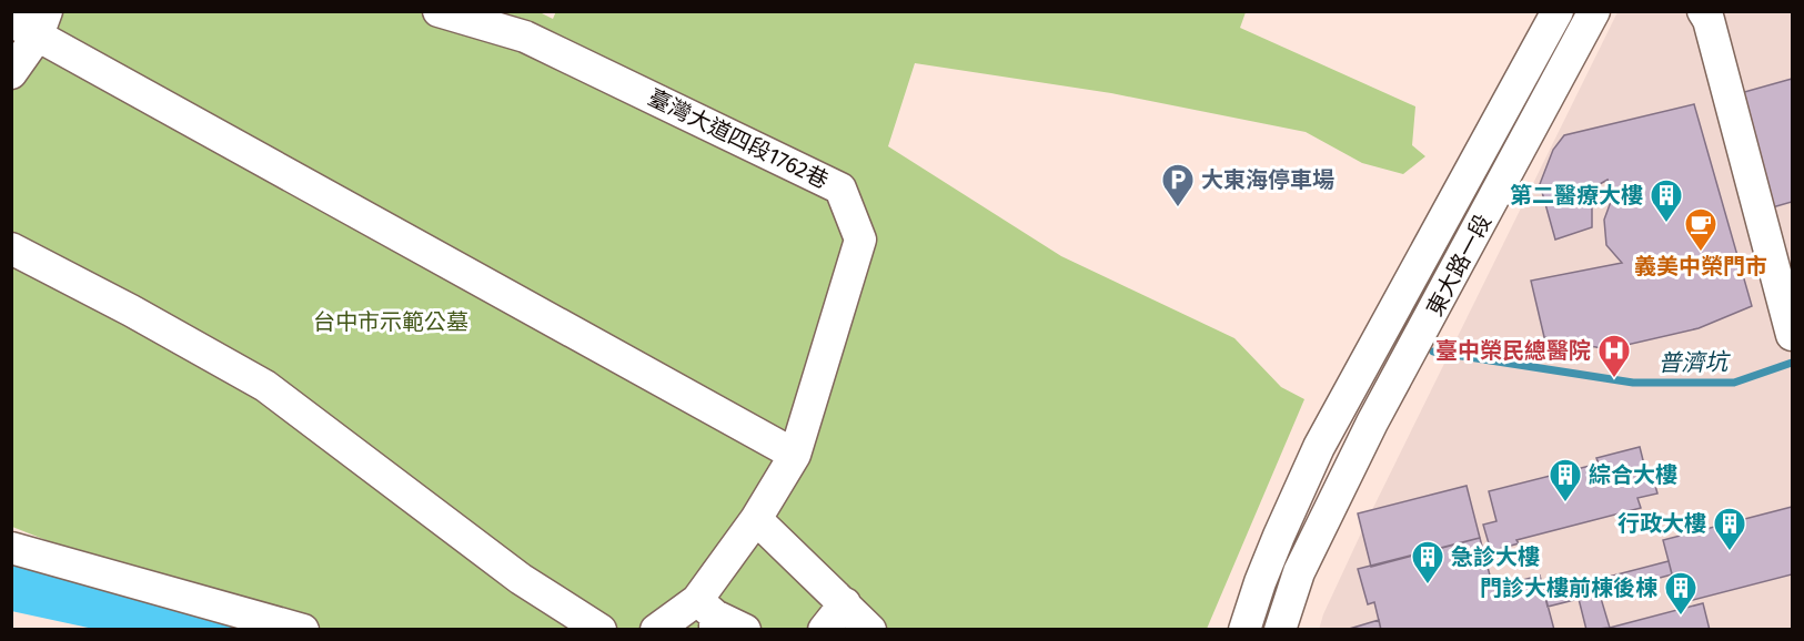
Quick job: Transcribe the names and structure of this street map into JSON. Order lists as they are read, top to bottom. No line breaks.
{"streets":{"street":["臺灣大道四段1762巷","東大路一段"]},"water":["普濟坑"],"parks":["台中市示範公墓"],"places":{"parking":["大東海停車場"],"building":["第二醫療大樓","綜合大樓","行政大樓","急診大樓","門診大樓前棟後棟"],"cafe":["義美中榮門市"],"hospital":["臺中榮民總醫院"]}}
